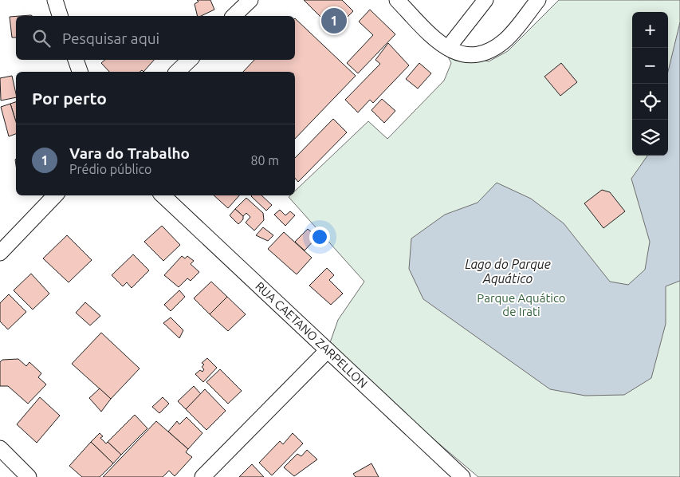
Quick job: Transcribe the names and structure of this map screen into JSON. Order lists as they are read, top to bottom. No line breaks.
{"streets":{"street":["RUA CAETANO ZARPELLON"]},"water":["Lago do Parque Aquático"],"parks":["Parque Aquático de Irati"],"page":{"pins":"1","map_buttons":["+","−"],"search":"Pesquisar aqui","heading":"Por perto","list":[{"mark":"1","name":"Vara do Trabalho","note":"Prédio público","value":"80 m"}]}}
